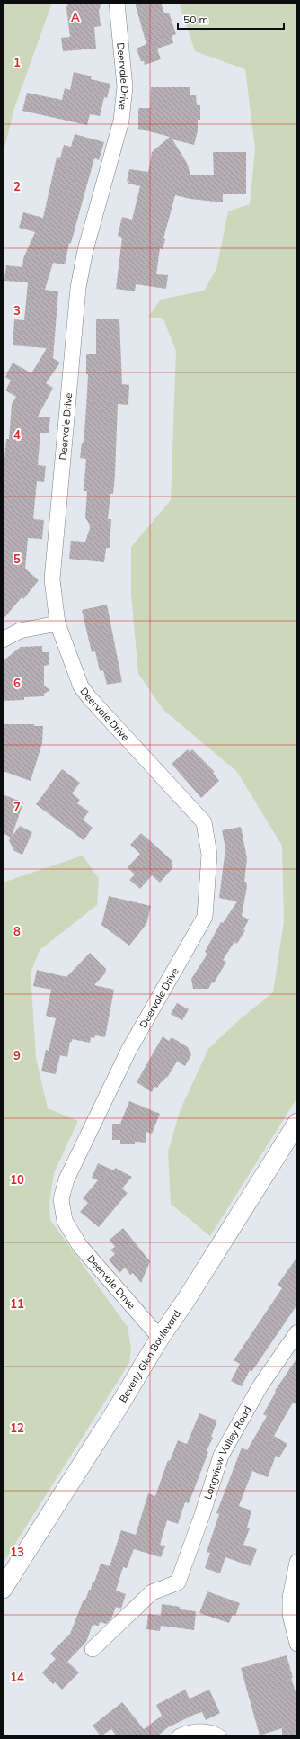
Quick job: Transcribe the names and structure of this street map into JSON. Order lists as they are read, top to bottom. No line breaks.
{"streets":{"main road":["Beverly Glen Boulevard"],"street":["Deervale Drive","Longview Valley Road"]},"crossings":[["Deervale Drive","Beverly Glen Boulevard"]],"scale_bar":"50 m","grid":{"columns":["A"],"rows":["1","2","3","4","5","6","7","8","9","10","11","12","13","14"]}}
